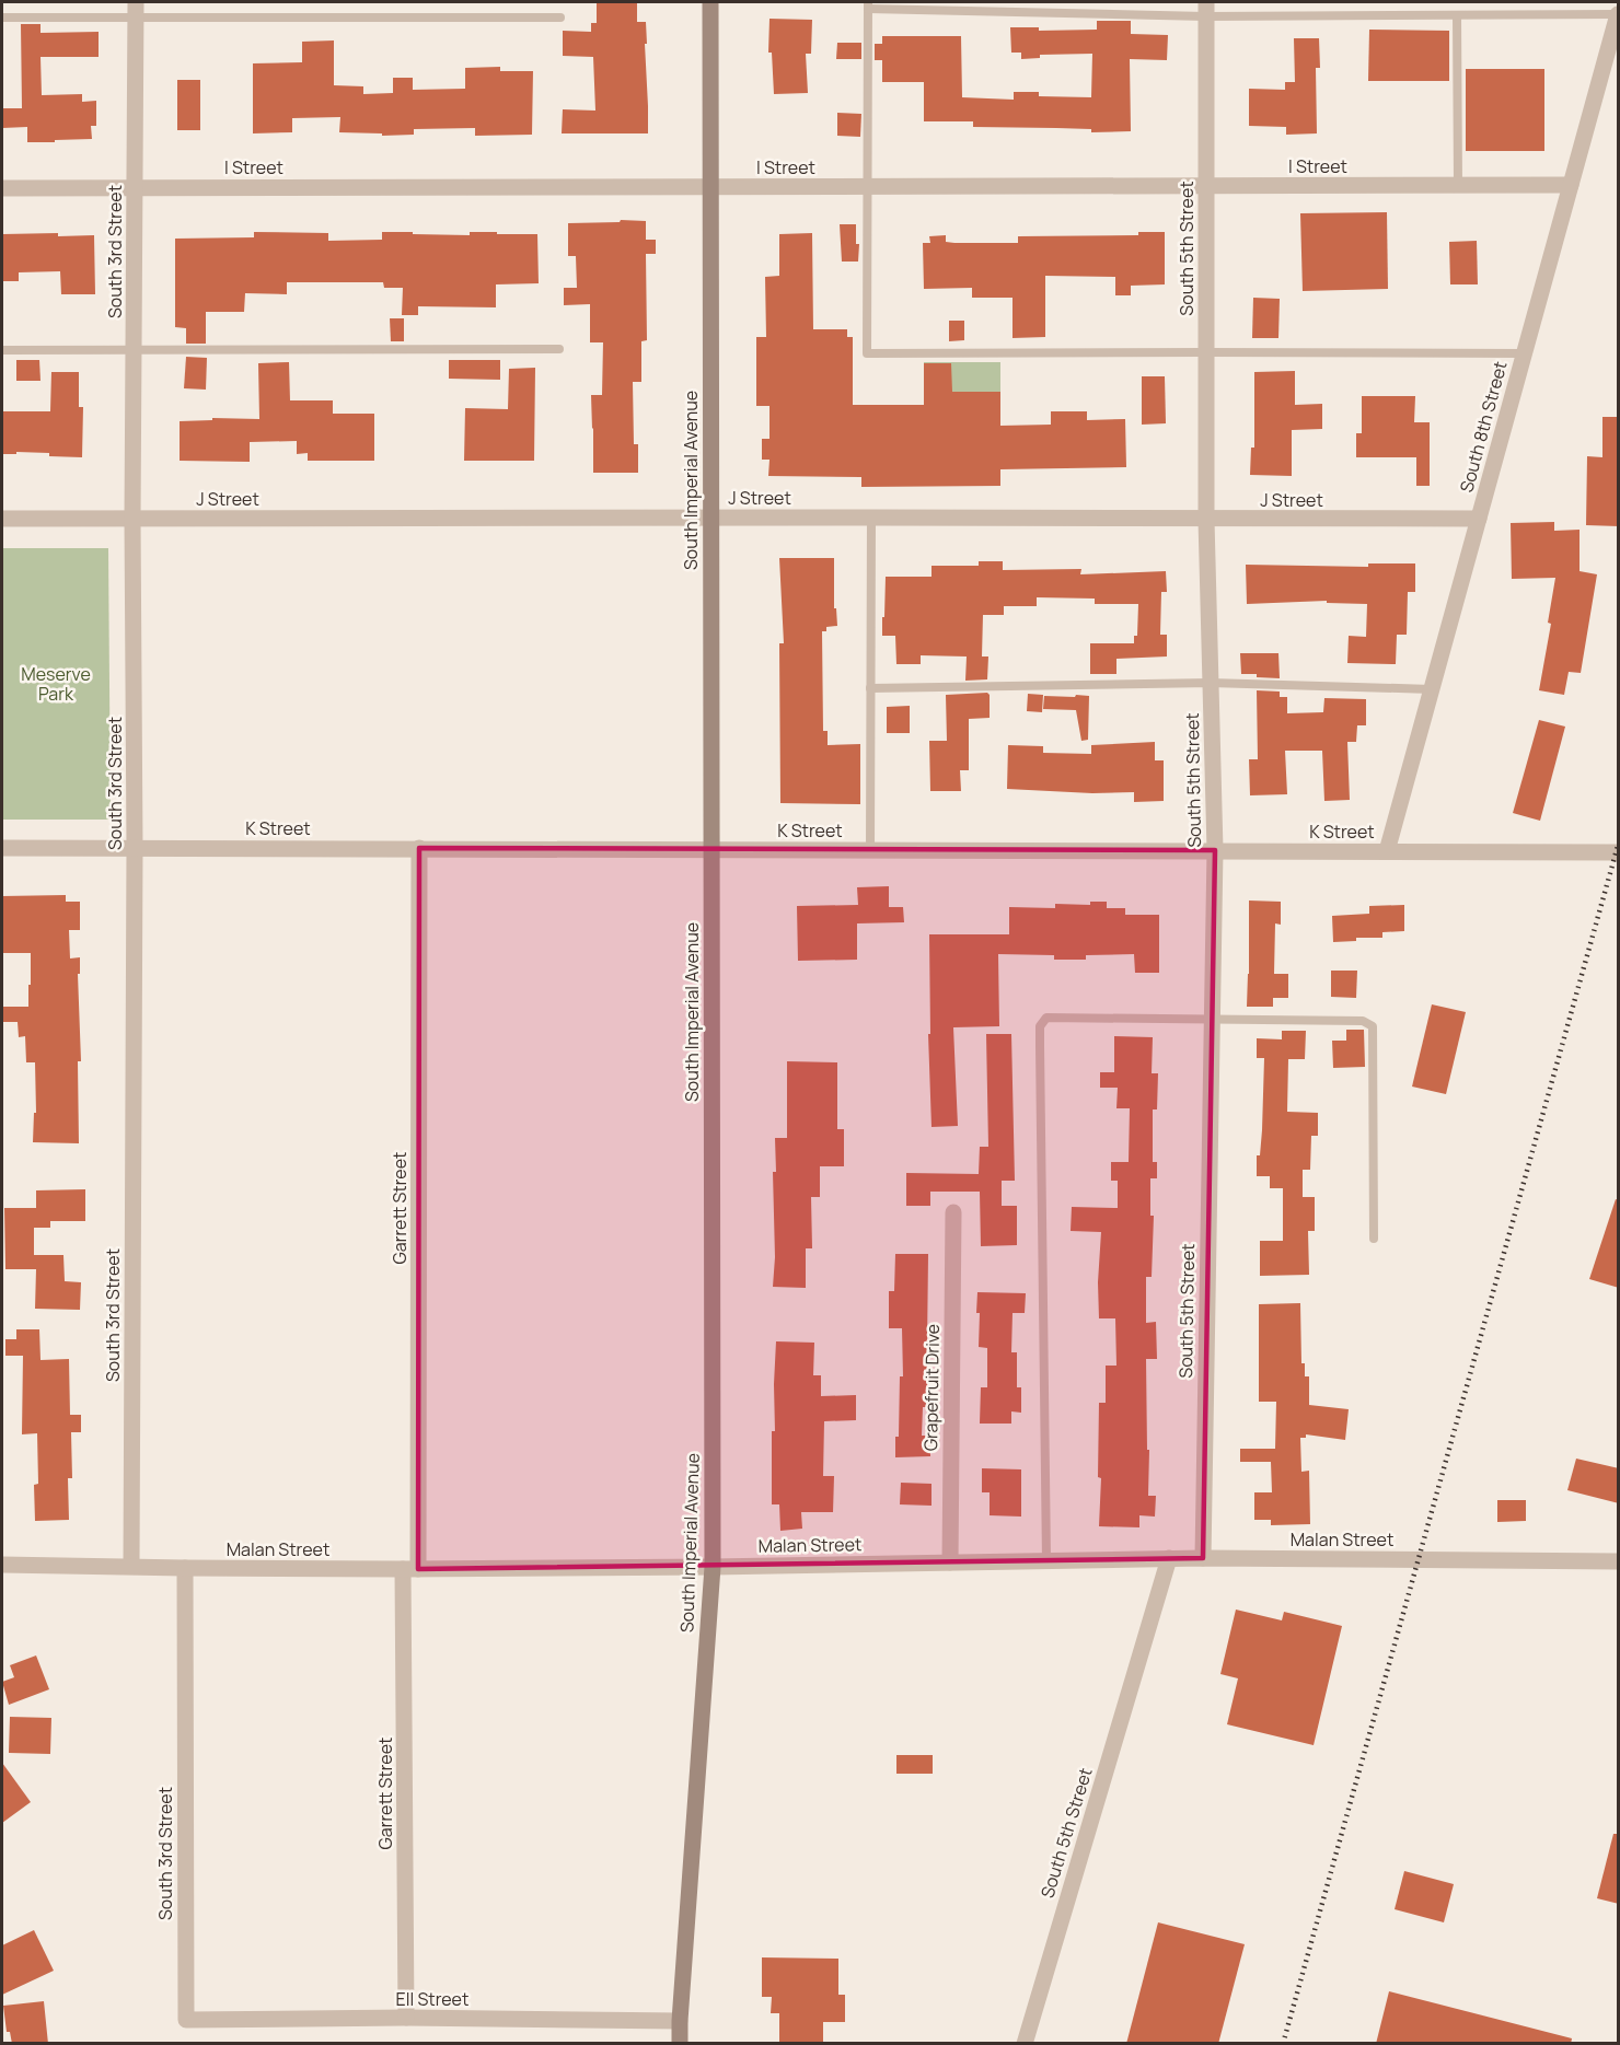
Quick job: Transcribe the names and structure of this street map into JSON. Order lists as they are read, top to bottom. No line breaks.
{"streets":{"main road":["South Imperial Avenue"],"street":["I Street","South 5th Street","South 3rd Street","South 8th Street","J Street","K Street","Garrett Street","Grapefruit Drive","Malan Street","Ell Street"]},"crossings":[["I Street","South 5th Street"],["I Street","South 3rd Street"],["I Street","South 8th Street"],["I Street","South Imperial Avenue"],["South 5th Street","J Street"],["South 5th Street","K Street"],["South 5th Street","Malan Street"],["South 3rd Street","J Street"],["South 3rd Street","K Street"],["South 3rd Street","Malan Street"],["South 3rd Street","Ell Street"],["South 8th Street","J Street"],["South 8th Street","K Street"],["South Imperial Avenue","J Street"],["South Imperial Avenue","K Street"],["South Imperial Avenue","Malan Street"],["South Imperial Avenue","Ell Street"],["K Street","Garrett Street"],["Garrett Street","Malan Street"],["Garrett Street","Ell Street"],["Grapefruit Drive","Malan Street"]],"parks":["Meserve Park"]}
